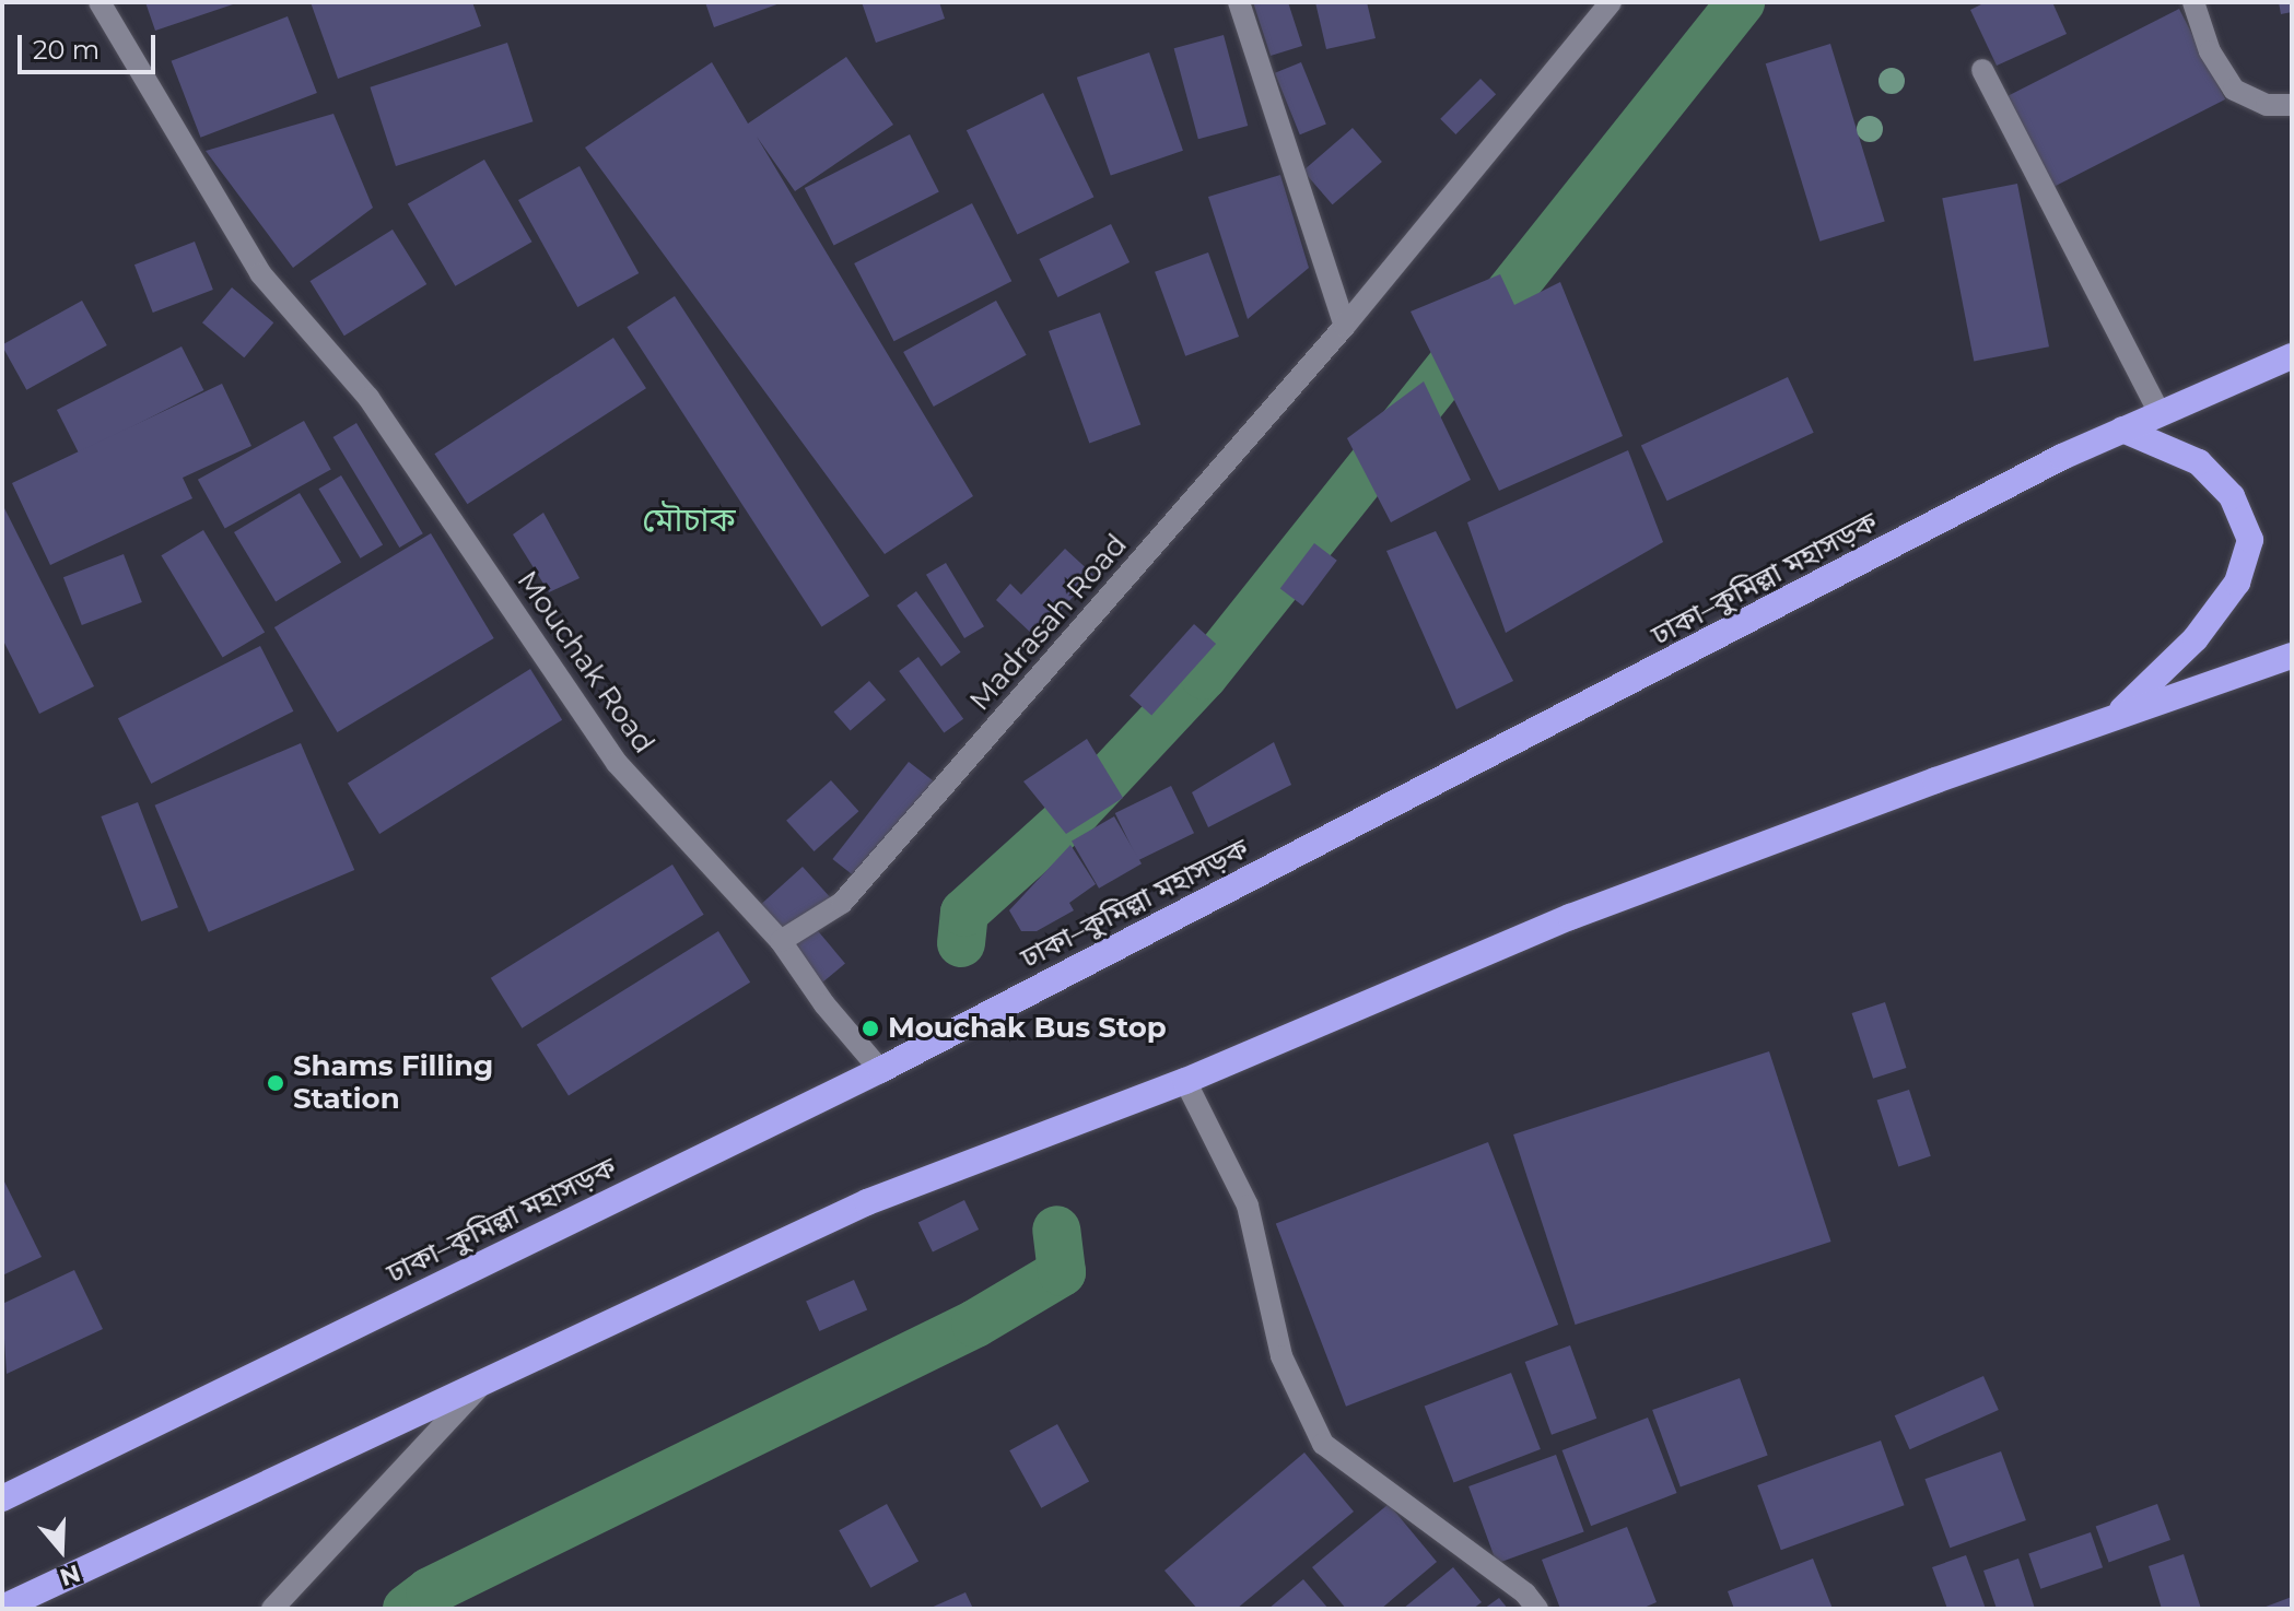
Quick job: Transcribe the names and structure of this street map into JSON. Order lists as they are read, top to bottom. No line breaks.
{"streets":{"highway":["ঢাকা–কুমিল্লা মহাসড়ক"],"street":["Madrasah Road","Mouchak Road"]},"crossings":[["ঢাকা–কুমিল্লা মহাসড়ক","Mouchak Road"],["Madrasah Road","Mouchak Road"]],"districts":["মৌচাক"],"places":["Mouchak Bus Stop","Shams Filling Station"],"scale_bar":"20 m","north":"bottom"}
